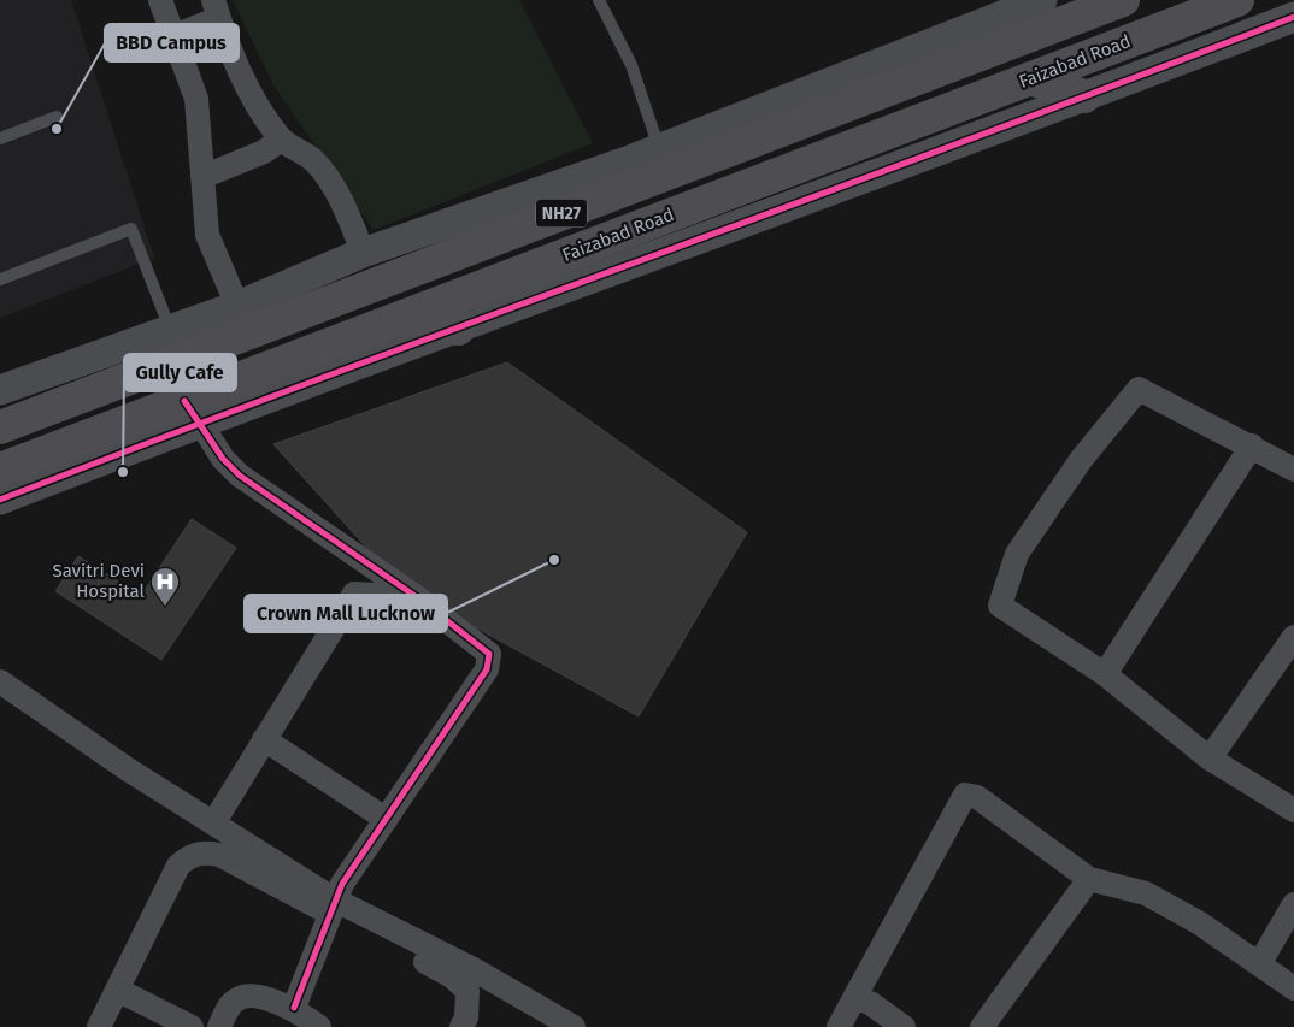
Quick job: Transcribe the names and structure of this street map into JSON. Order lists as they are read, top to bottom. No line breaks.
{"streets":{"highway":["Faizabad Road","NH27"]},"places":{"other":["BBD Campus","Gully Cafe","Crown Mall Lucknow"],"hospital":["Savitri Devi Hospital"]}}
